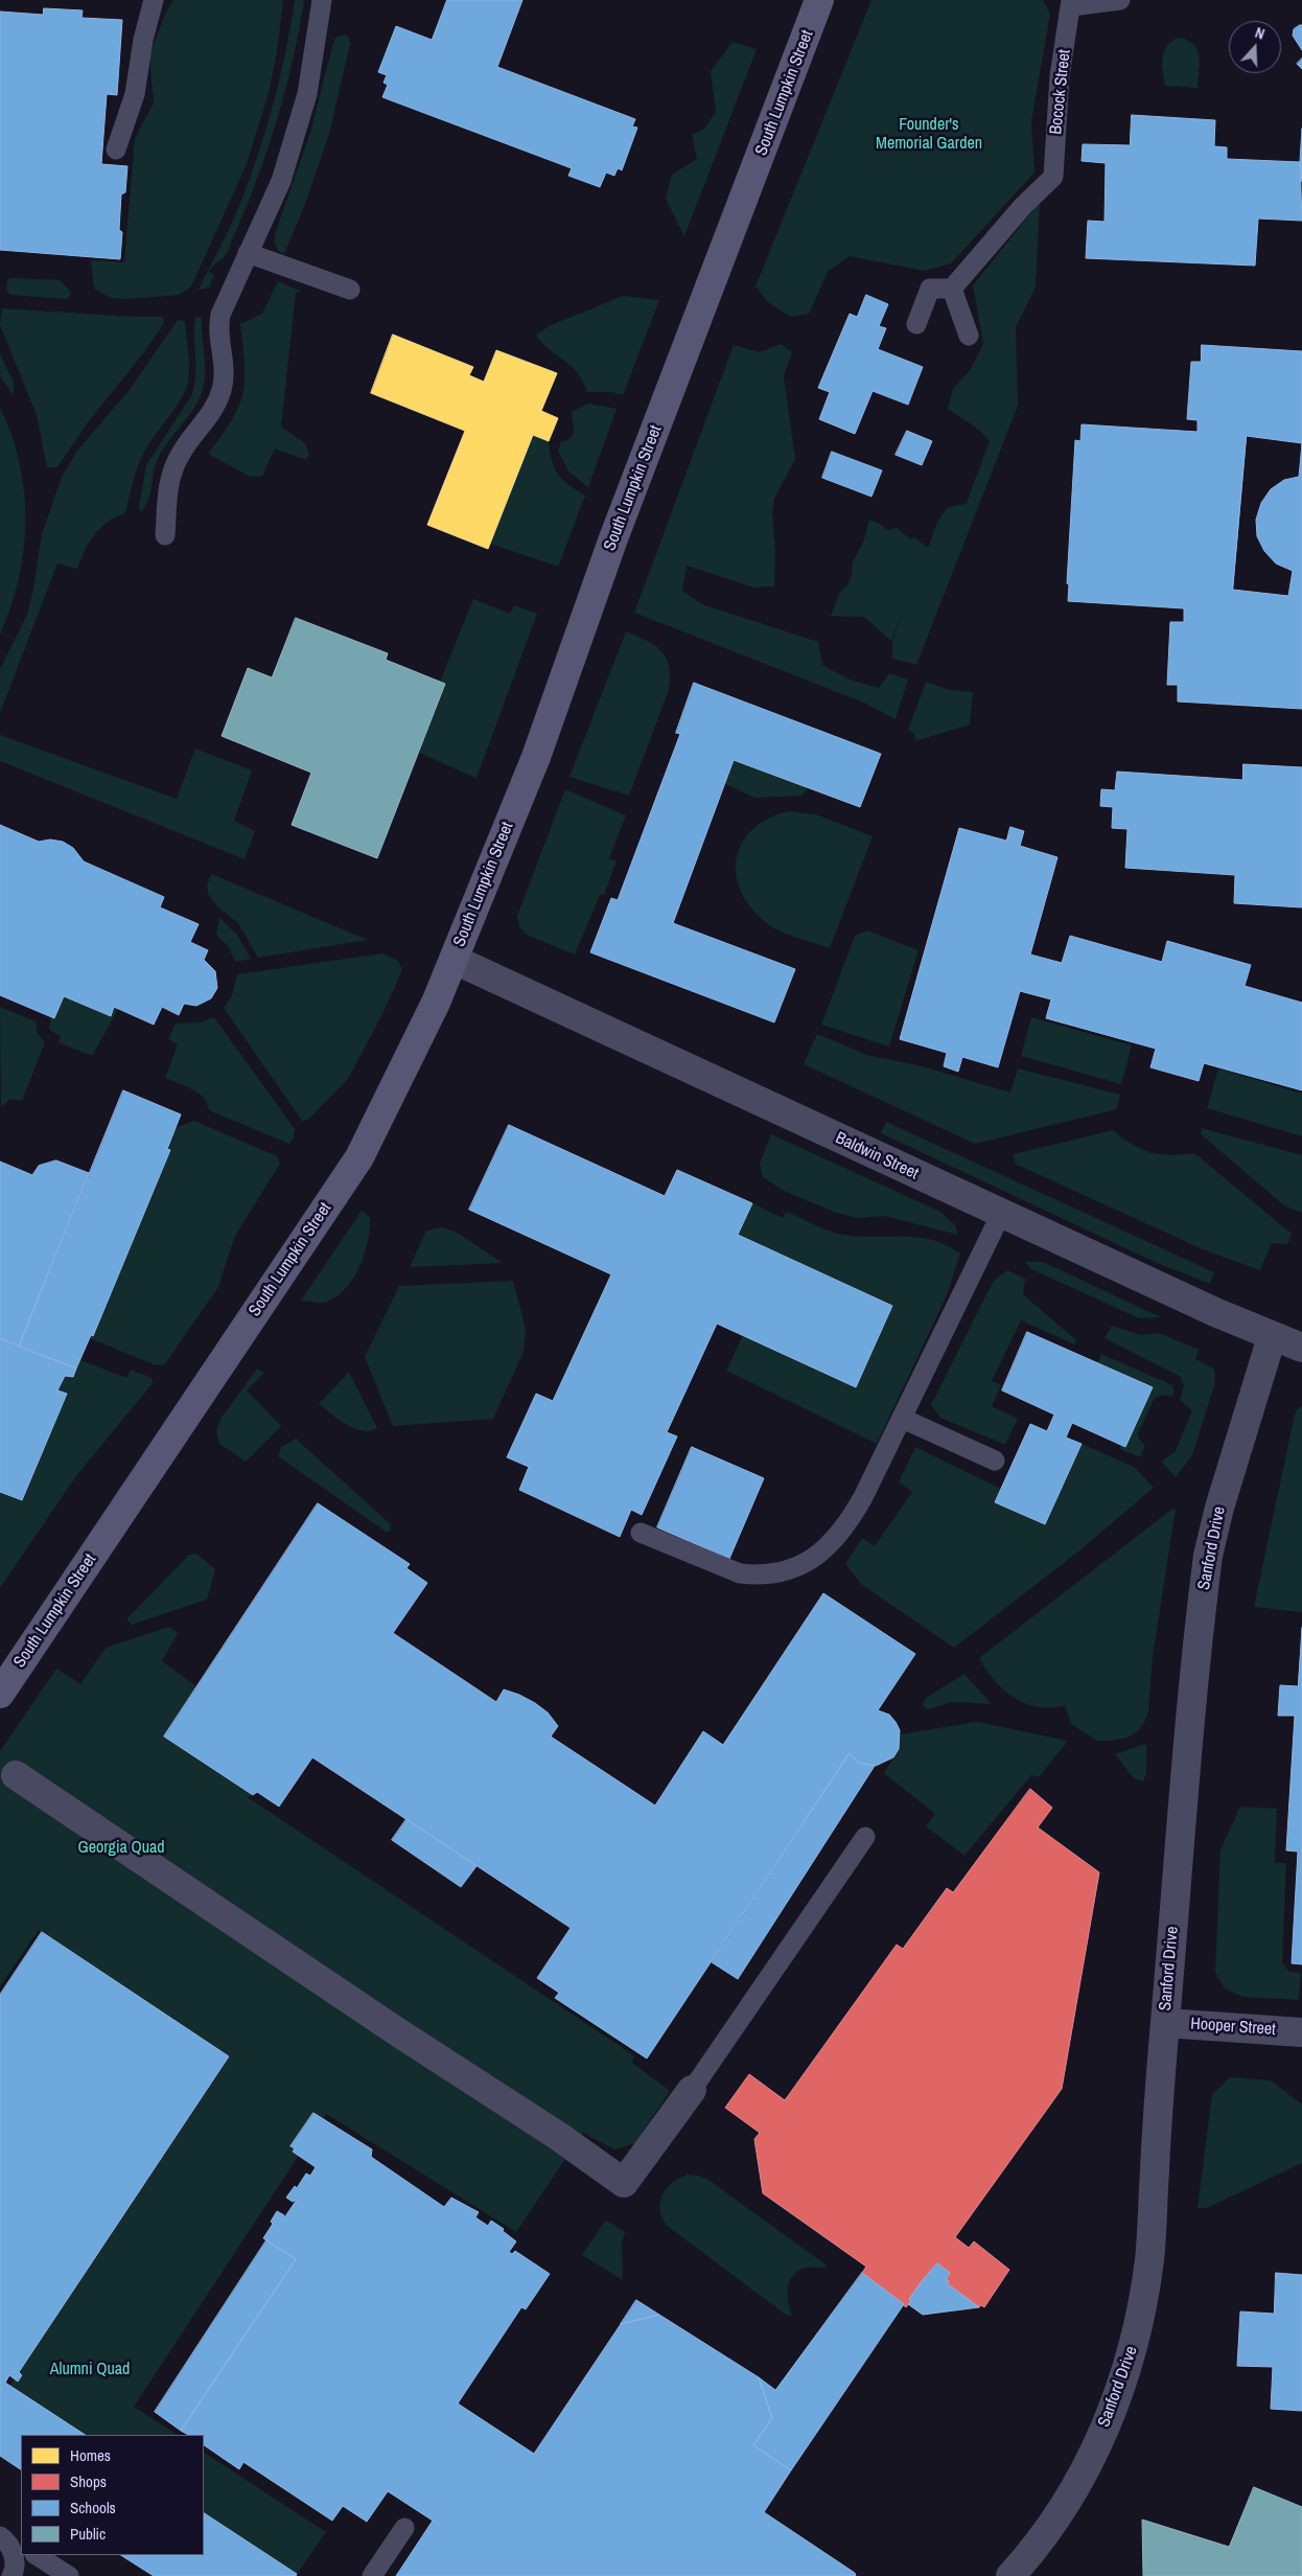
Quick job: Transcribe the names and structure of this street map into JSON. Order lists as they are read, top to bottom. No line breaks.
{"streets":{"main road":["South Lumpkin Street"],"street":["Baldwin Street","Sanford Drive","Hooper Street"],"lane":["Bocock Street"]},"crossings":[["South Lumpkin Street","Baldwin Street"],["Baldwin Street","Sanford Drive"],["Sanford Drive","Hooper Street"]],"parks":["Founder's Memorial Garden","Georgia Quad","Alumni Quad"],"legend":["Homes","Shops","Schools","Public"],"north":"top"}
